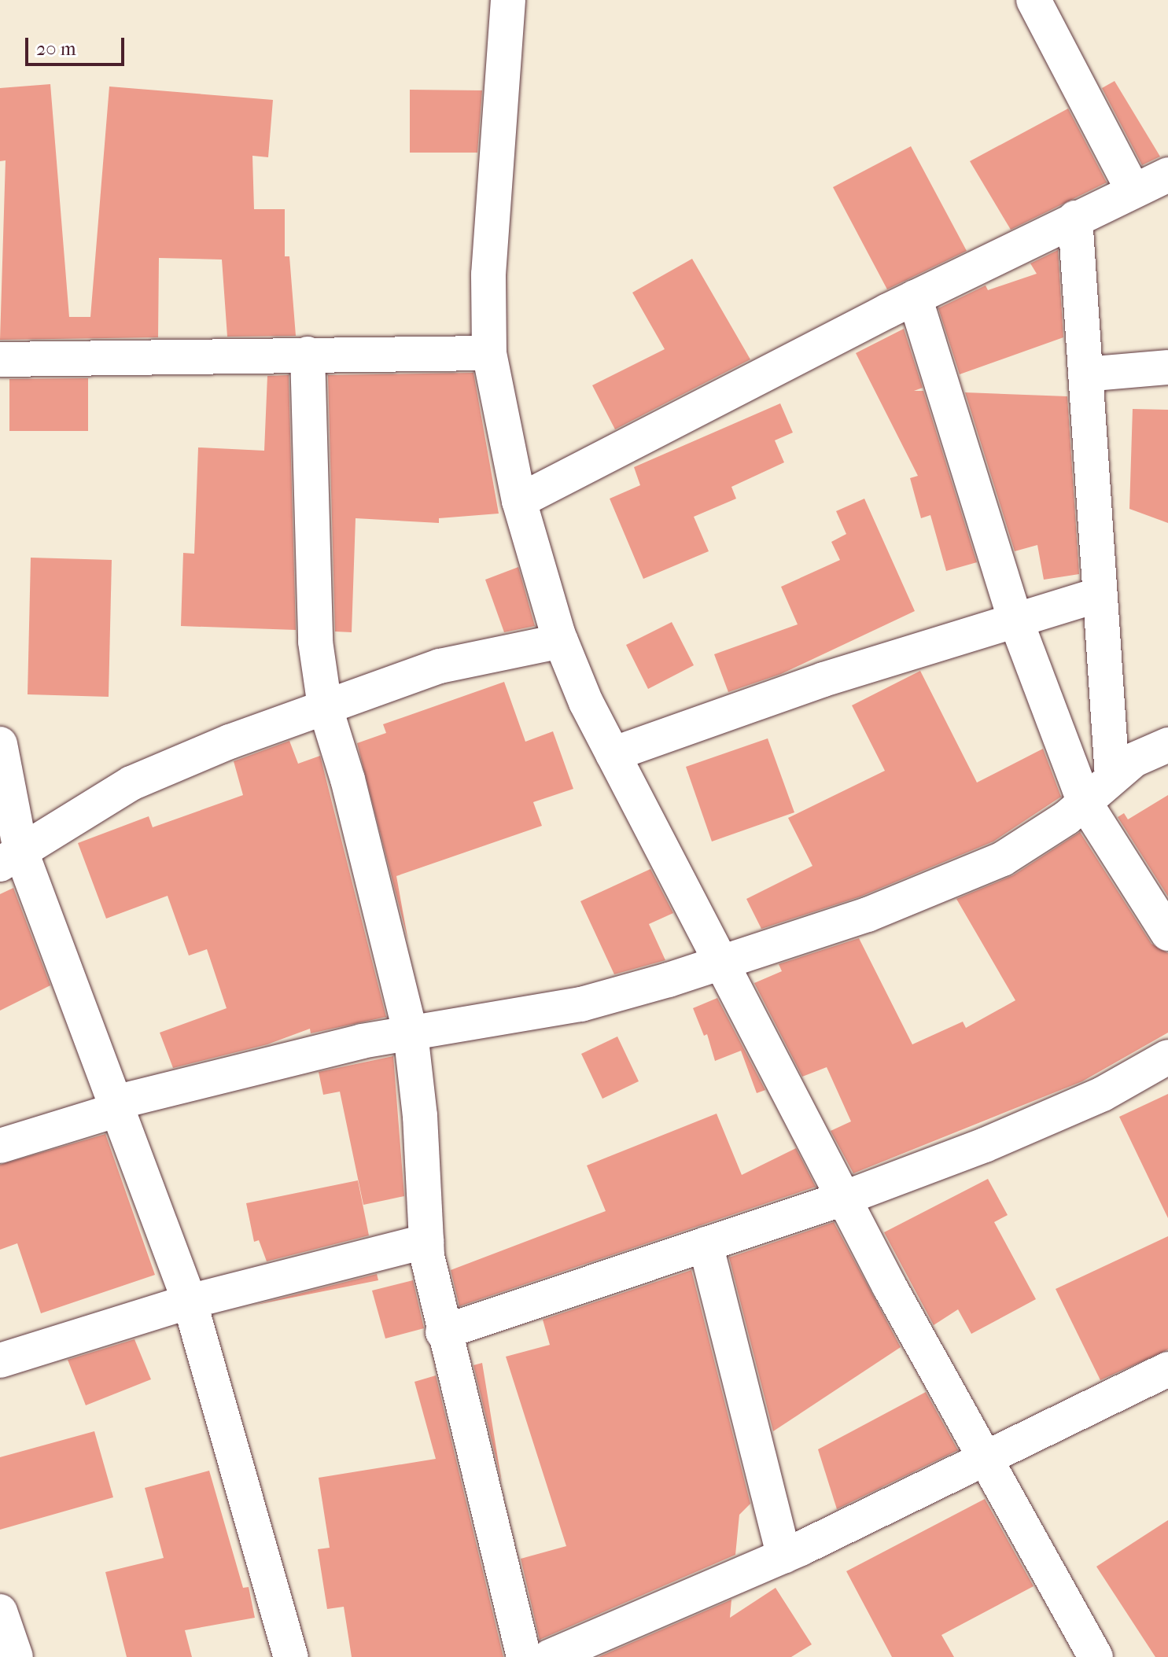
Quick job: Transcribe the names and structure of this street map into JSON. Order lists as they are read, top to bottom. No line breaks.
{"scale_bar":"20 m"}
